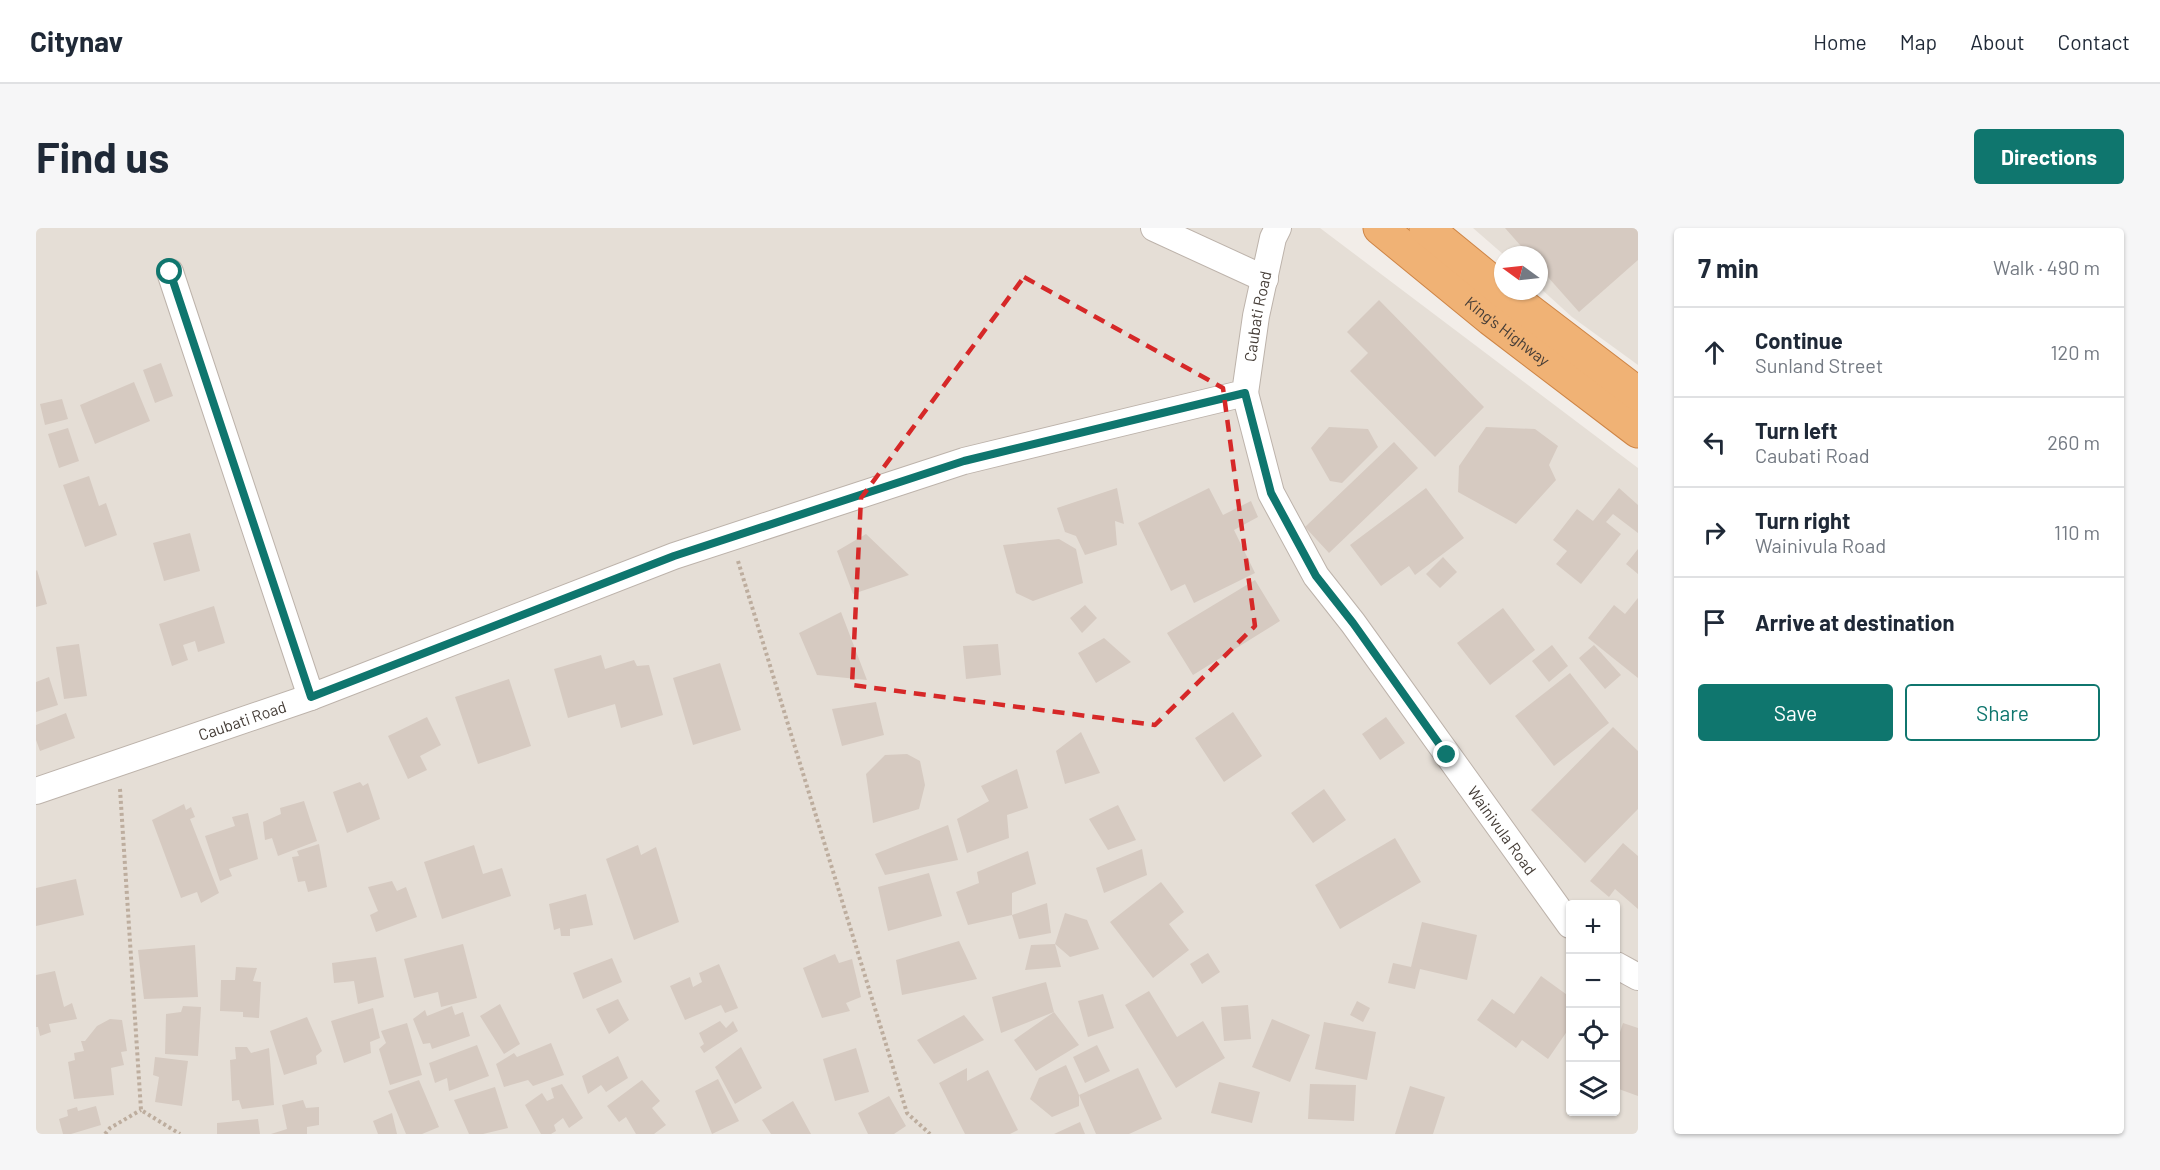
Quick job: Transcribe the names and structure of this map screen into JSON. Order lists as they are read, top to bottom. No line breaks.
{"streets":{"highway":["King's Highway"],"street":["Caubati Road","Wainivula Road"]},"crossings":[["Caubati Road","Wainivula Road"]],"north":"left","page":{"header":"Citynav","nav":["Home","Map","About","Contact"],"buttons":["Directions",["Save","Share"]],"title":"Find us","heading":["7 min","Walk · 490 m"],"list":[["Continue","Sunland Street","120 m"],["Turn left","Caubati Road","260 m"],["Turn right","Wainivula Road","110 m"],"Arrive at destination"],"map_buttons":["+","−"]}}
